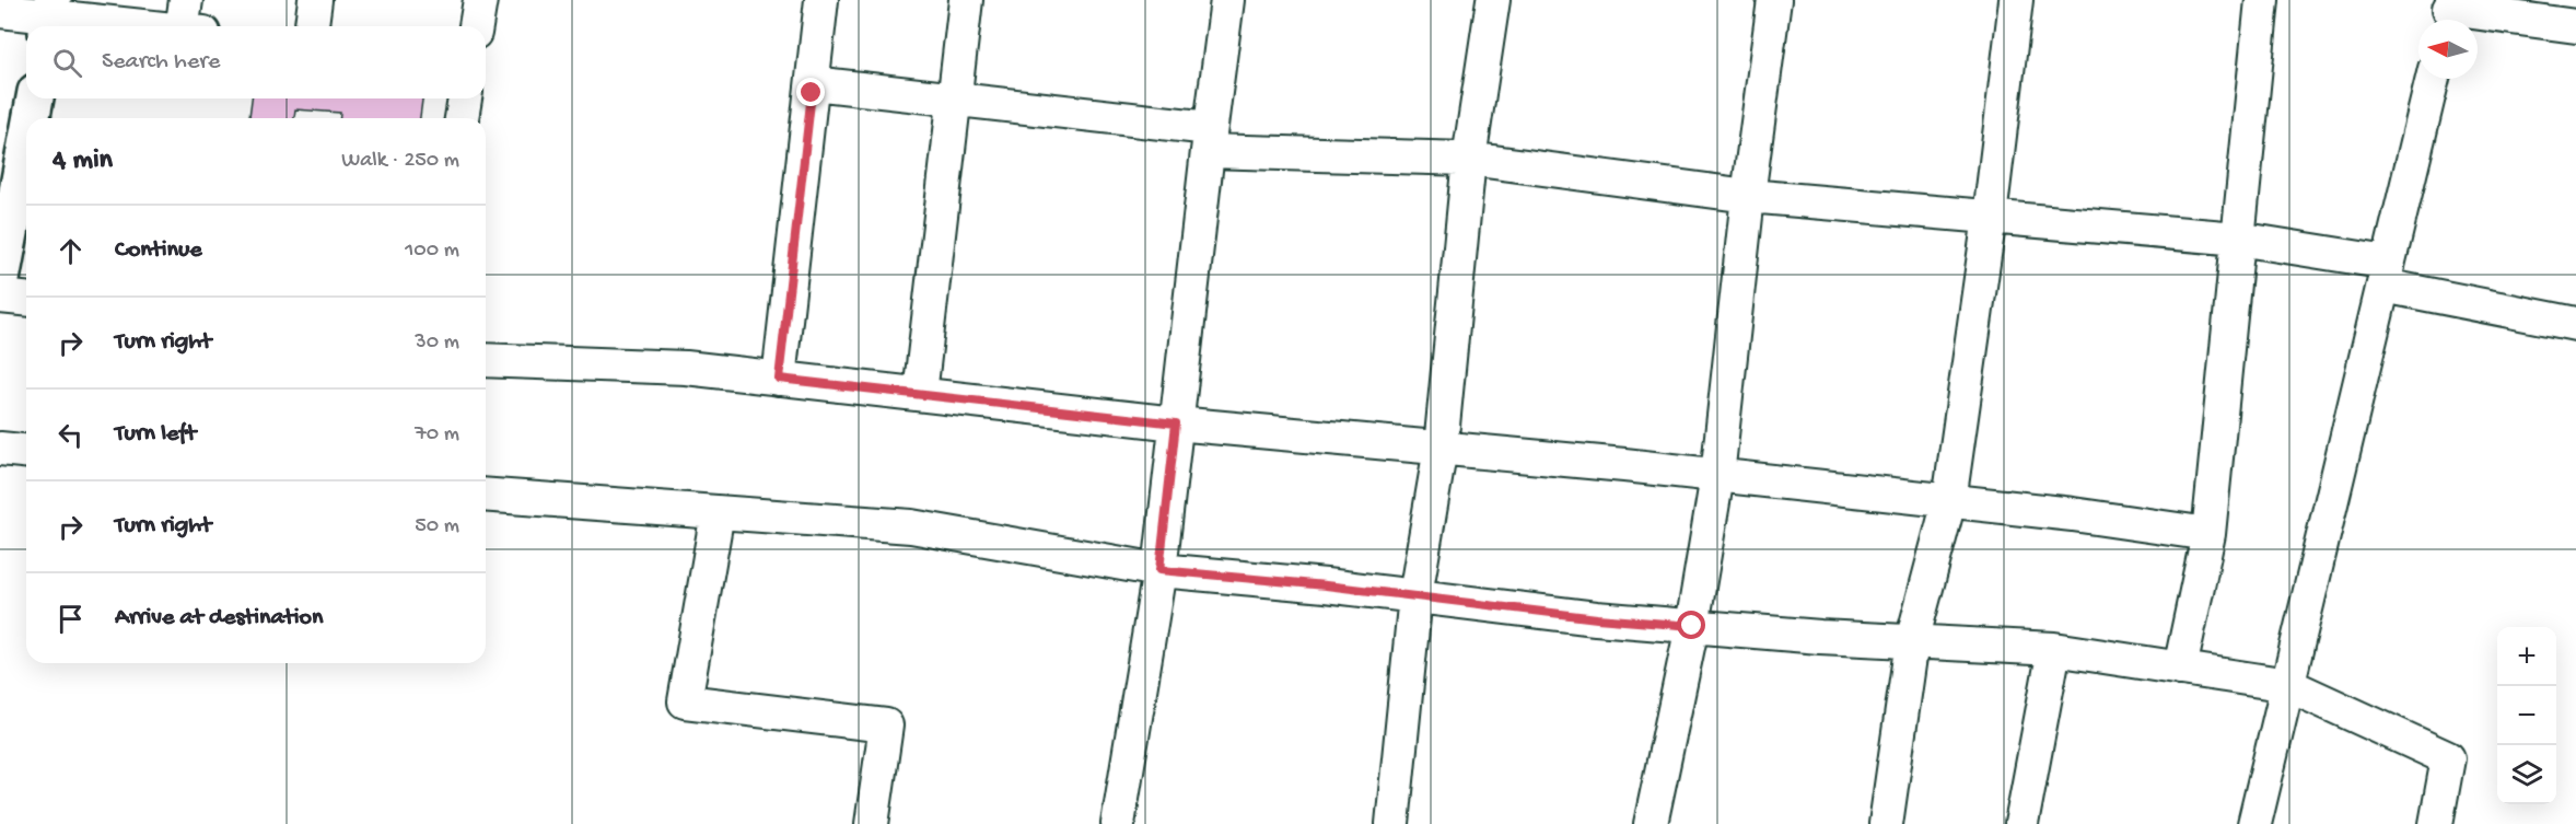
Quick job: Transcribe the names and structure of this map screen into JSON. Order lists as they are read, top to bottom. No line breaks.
{"north":"left","page":{"search":"Search here","heading":["4 min","Walk · 250 m"],"list":[["Continue","100 m"],["Turn right","30 m"],["Turn left","70 m"],["Turn right","50 m"],"Arrive at destination"],"map_buttons":["+","−"]}}
